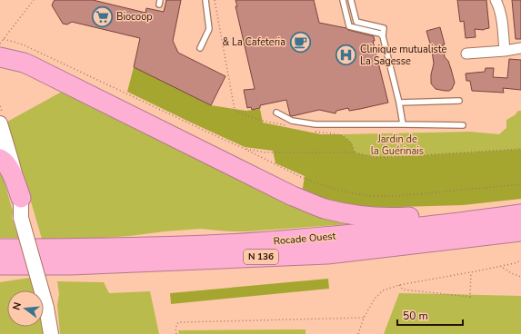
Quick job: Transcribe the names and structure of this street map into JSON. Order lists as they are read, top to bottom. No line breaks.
{"streets":{"highway":["Rocade Ouest","N 136"]},"parks":["Jardin de la Guérinais"],"places":{"supermarket":["Biocoop"],"cafe":["& La Cafeteria"],"hospital":["Clinique mutualiste La Sagesse"]},"scale_bar":"50 m","north":"left"}
